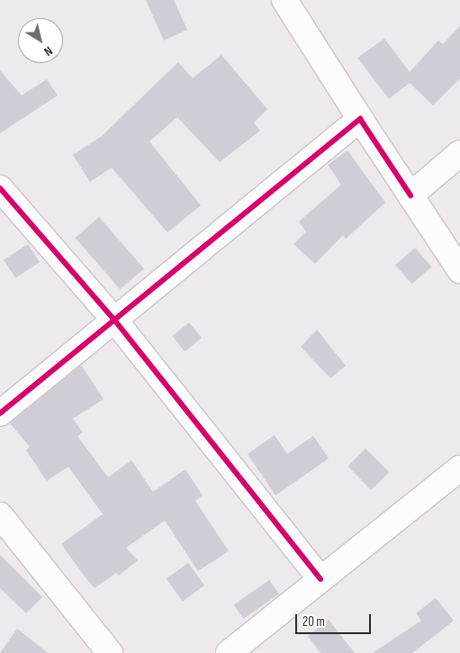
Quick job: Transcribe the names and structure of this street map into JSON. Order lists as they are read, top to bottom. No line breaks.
{"scale_bar":"20 m","north":"bottom right"}
